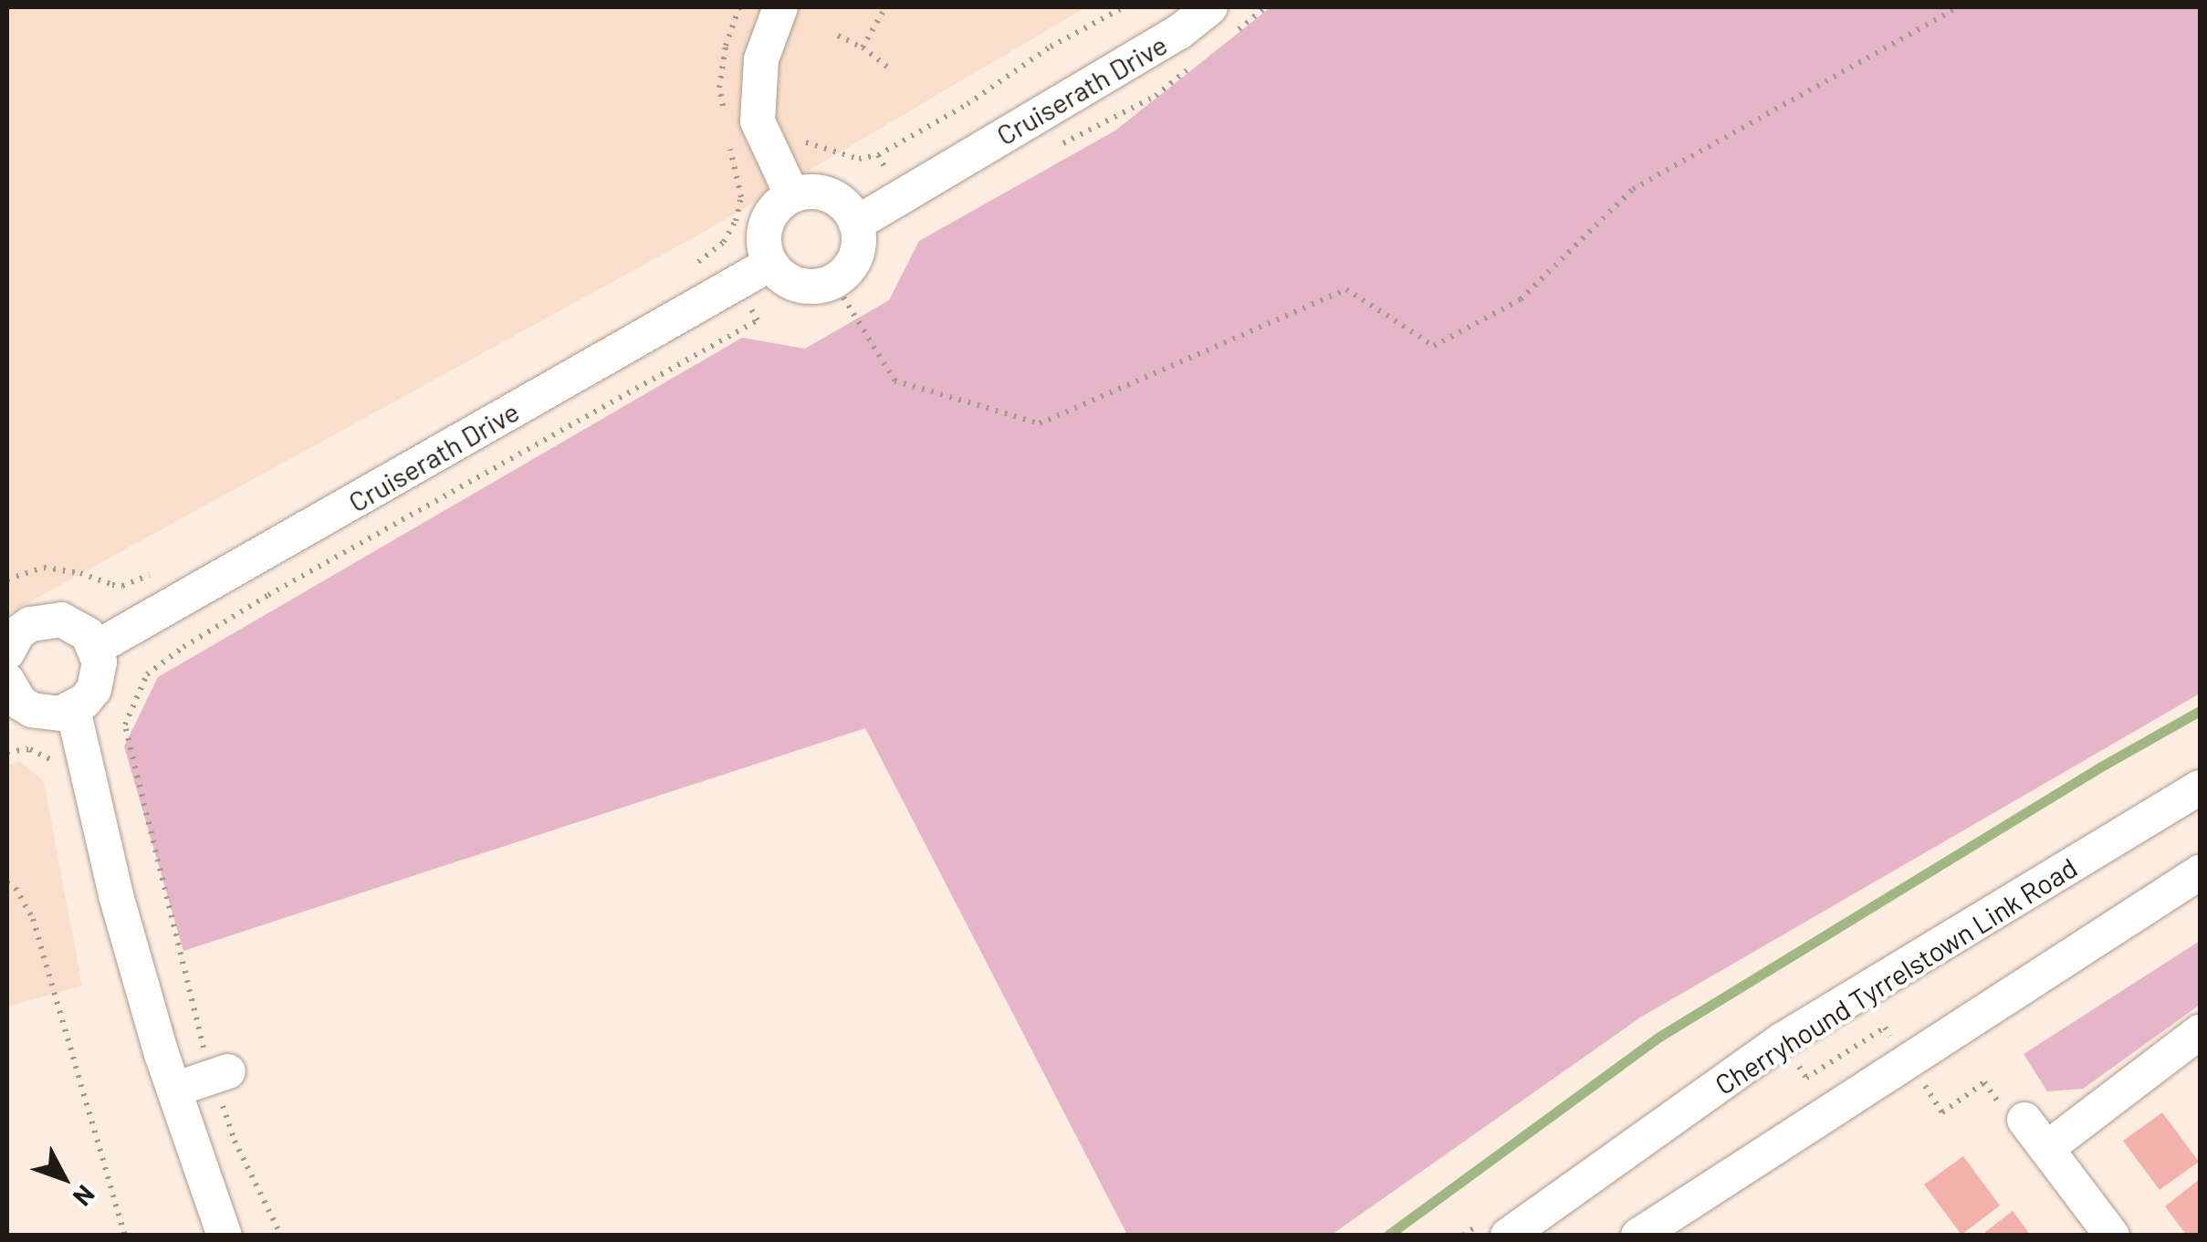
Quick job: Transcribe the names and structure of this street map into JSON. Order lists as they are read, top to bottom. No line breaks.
{"streets":{"street":["Cruiserath Drive","Cherryhound Tyrrelstown Link Road"]},"north":"bottom right"}
